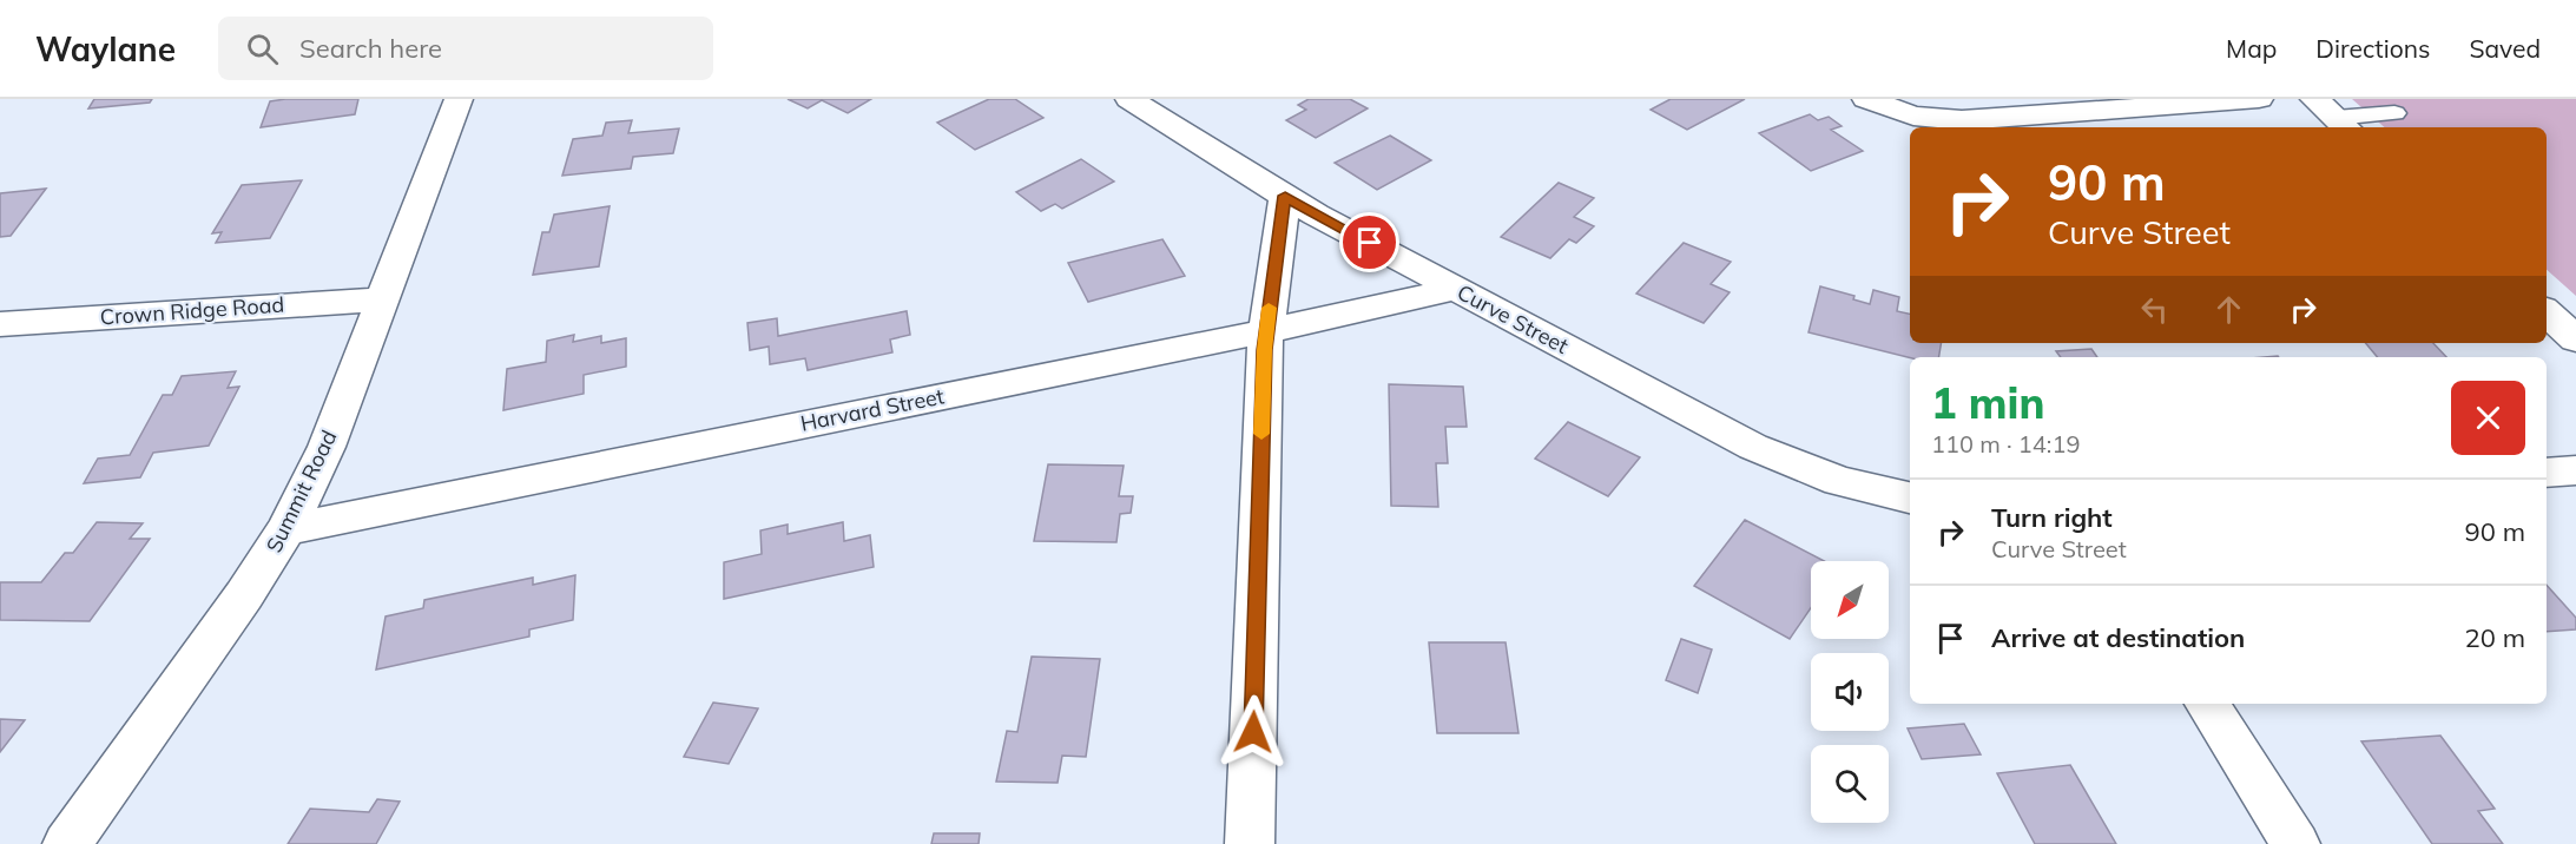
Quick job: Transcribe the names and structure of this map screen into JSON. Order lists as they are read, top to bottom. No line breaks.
{"streets":{"street":["Crown Ridge Road","Curve Street","Harvard Street","Summit Road"]},"crossings":[["Crown Ridge Road","Summit Road"],["Curve Street","Harvard Street"],["Harvard Street","Summit Road"]],"north":"bottom left","page":{"header":"Waylane","search":"Search here","nav":["Map","Directions","Saved"],"turn":["90 m","Curve Street"],"heading":["1 min","110 m · 14:19"],"list":[{"name":"Turn right","note":"Curve Street","value":"90 m"},{"name":"Arrive at destination","value":"20 m"}]}}
